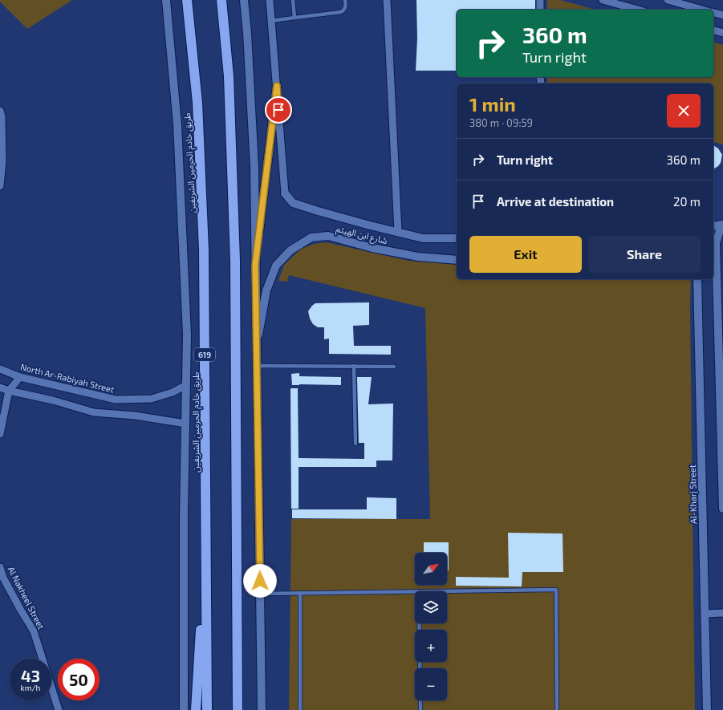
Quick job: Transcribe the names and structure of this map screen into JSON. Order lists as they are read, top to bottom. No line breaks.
{"streets":{"highway":["طريق خادم الحرمين الشريفين","619"],"main road":["شارع ابن الهيثم","Al-Kharj Street"],"street":["North Ar-Rabiyah Street","Al Nakheel Street"]},"north":"top right","page":{"turn":["360 m","Turn right"],"heading":["1 min","380 m · 09:59"],"list":[{"name":"Turn right","value":"360 m"},{"name":"Arrive at destination","value":"20 m"}],"buttons":["Exit","Share"],"map_buttons":["+","−"],"speed":"43 km/h","limit":"50"}}
